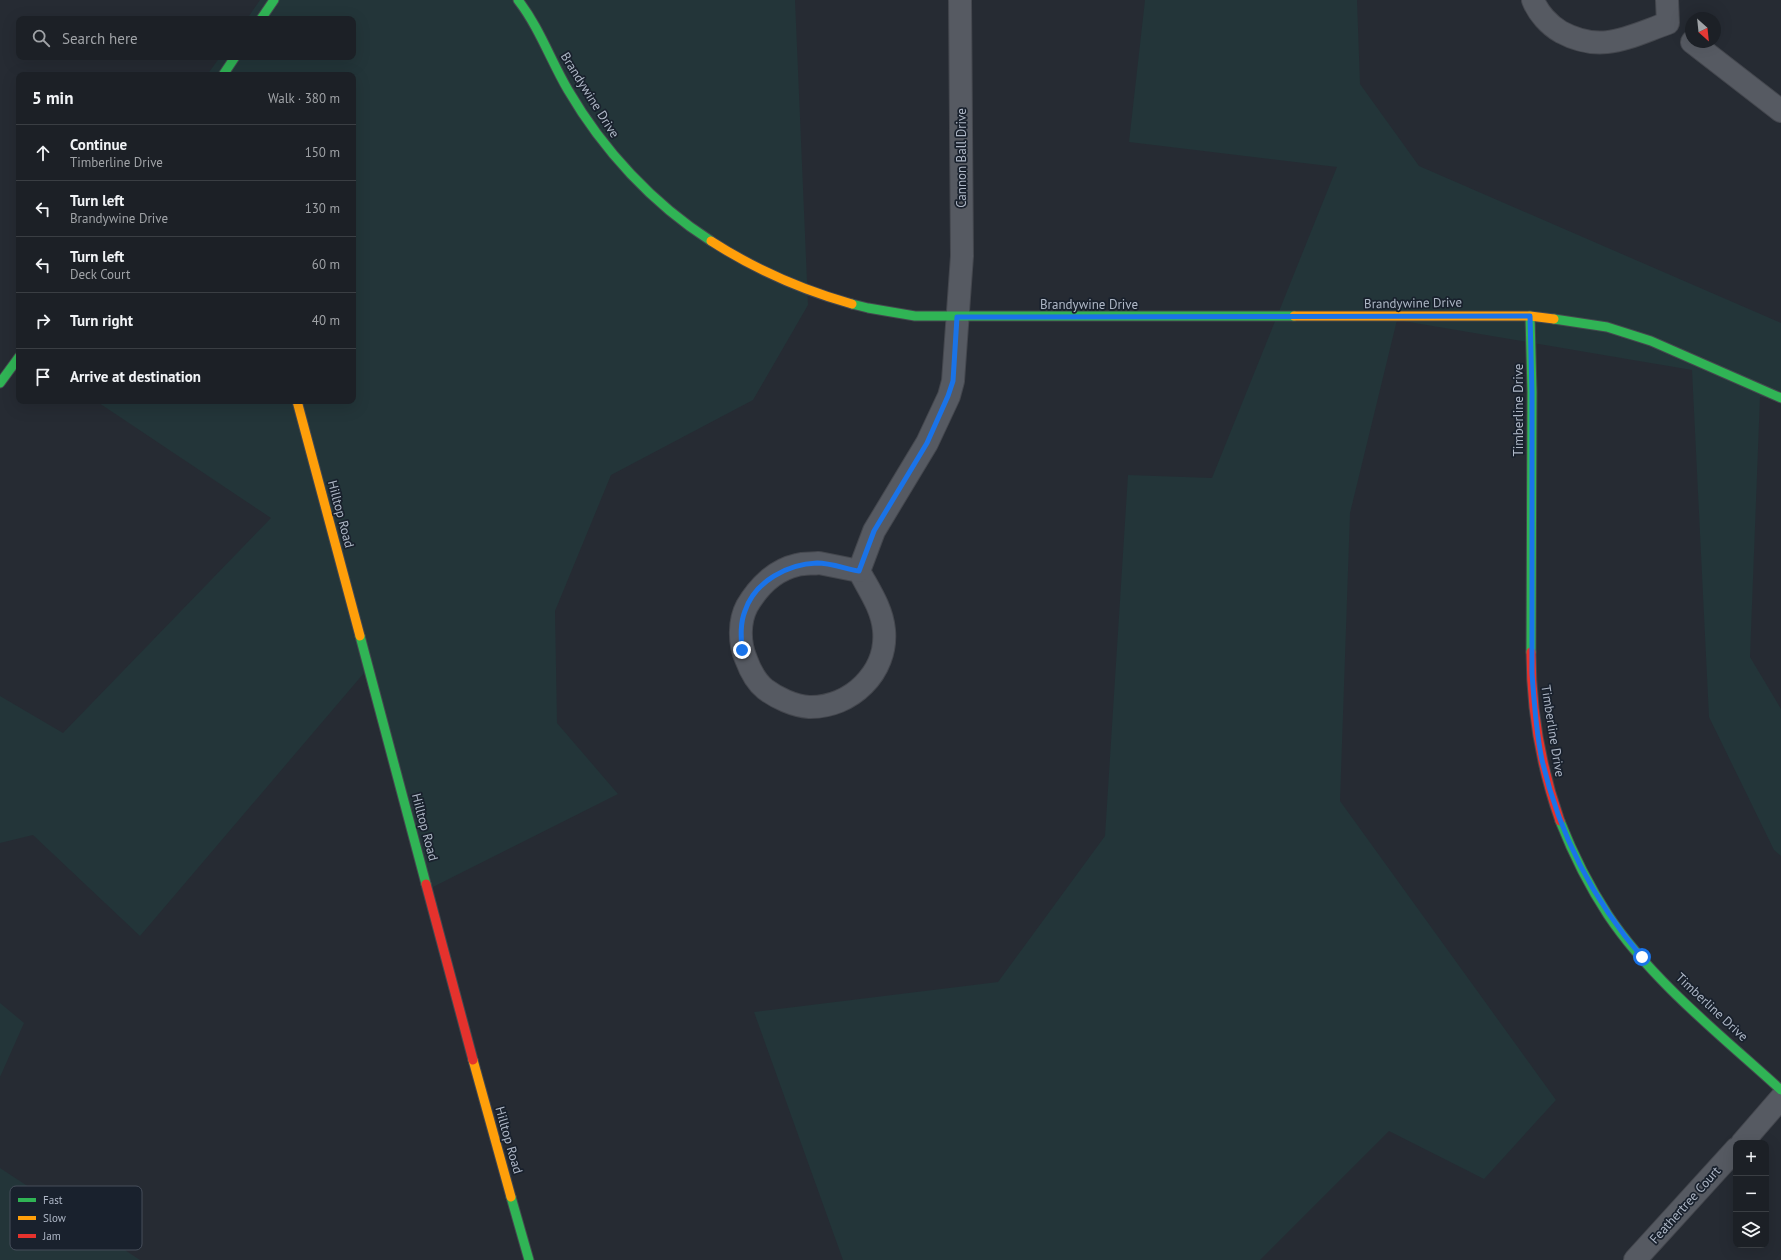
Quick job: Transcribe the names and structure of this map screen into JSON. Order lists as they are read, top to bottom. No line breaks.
{"streets":{"street":["Brandywine Drive","Cannon Ball Drive","Timberline Drive","Hilltop Road","Feathertree Court"]},"crossings":[["Brandywine Drive","Cannon Ball Drive"],["Brandywine Drive","Timberline Drive"]],"legend":["Fast","Slow","Jam"],"north":"bottom right","page":{"search":"Search here","heading":["5 min","Walk · 380 m"],"list":[["Continue","Timberline Drive","150 m"],["Turn left","Brandywine Drive","130 m"],["Turn left","Deck Court","60 m"],["Turn right","40 m"],"Arrive at destination"],"map_buttons":["+","−"]}}
